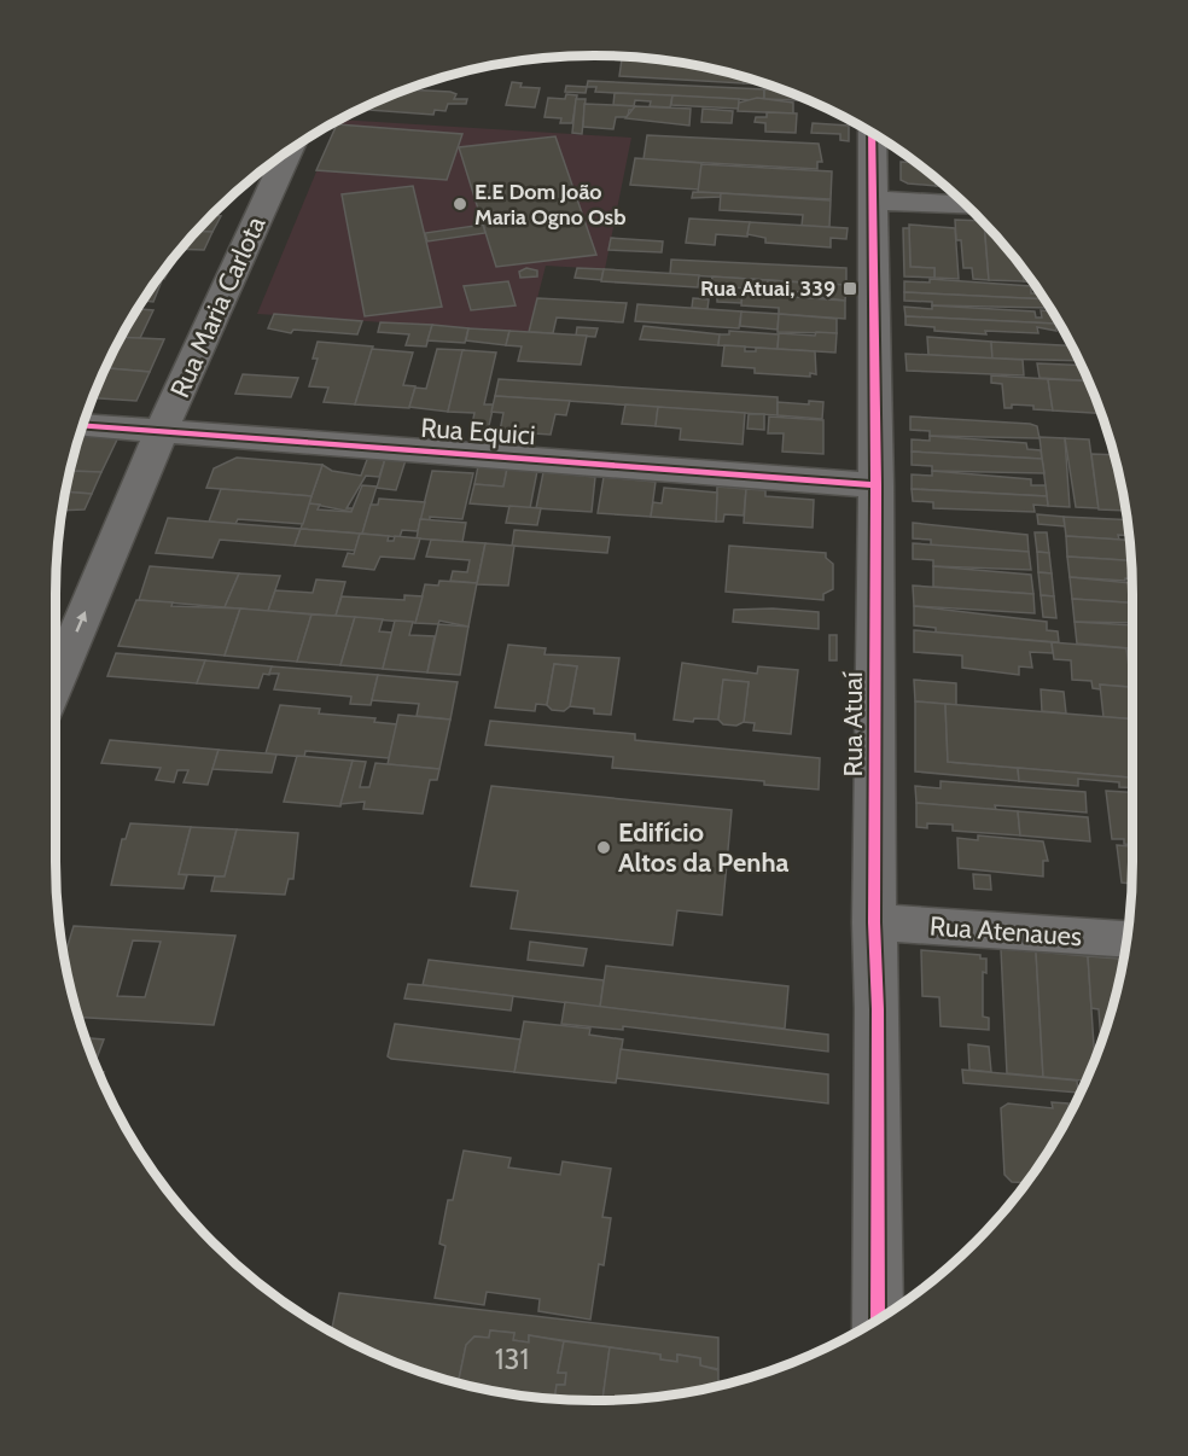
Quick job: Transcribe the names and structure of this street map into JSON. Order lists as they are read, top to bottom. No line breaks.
{"streets":{"street":["Rua Maria Carlota","Rua Equici","Rua Atuaí","Rua Atenaues"]},"crossings":[["Rua Maria Carlota","Rua Equici"],["Rua Equici","Rua Atuaí"],["Rua Atuaí","Rua Atenaues"]],"one_way":["Rua Maria Carlota"],"places":{"other":["E.E Dom João Maria Ogno Osb","Edifício Altos da Penha"],"transit":["Rua Atuai, 339"]},"house_numbers":["131"]}
